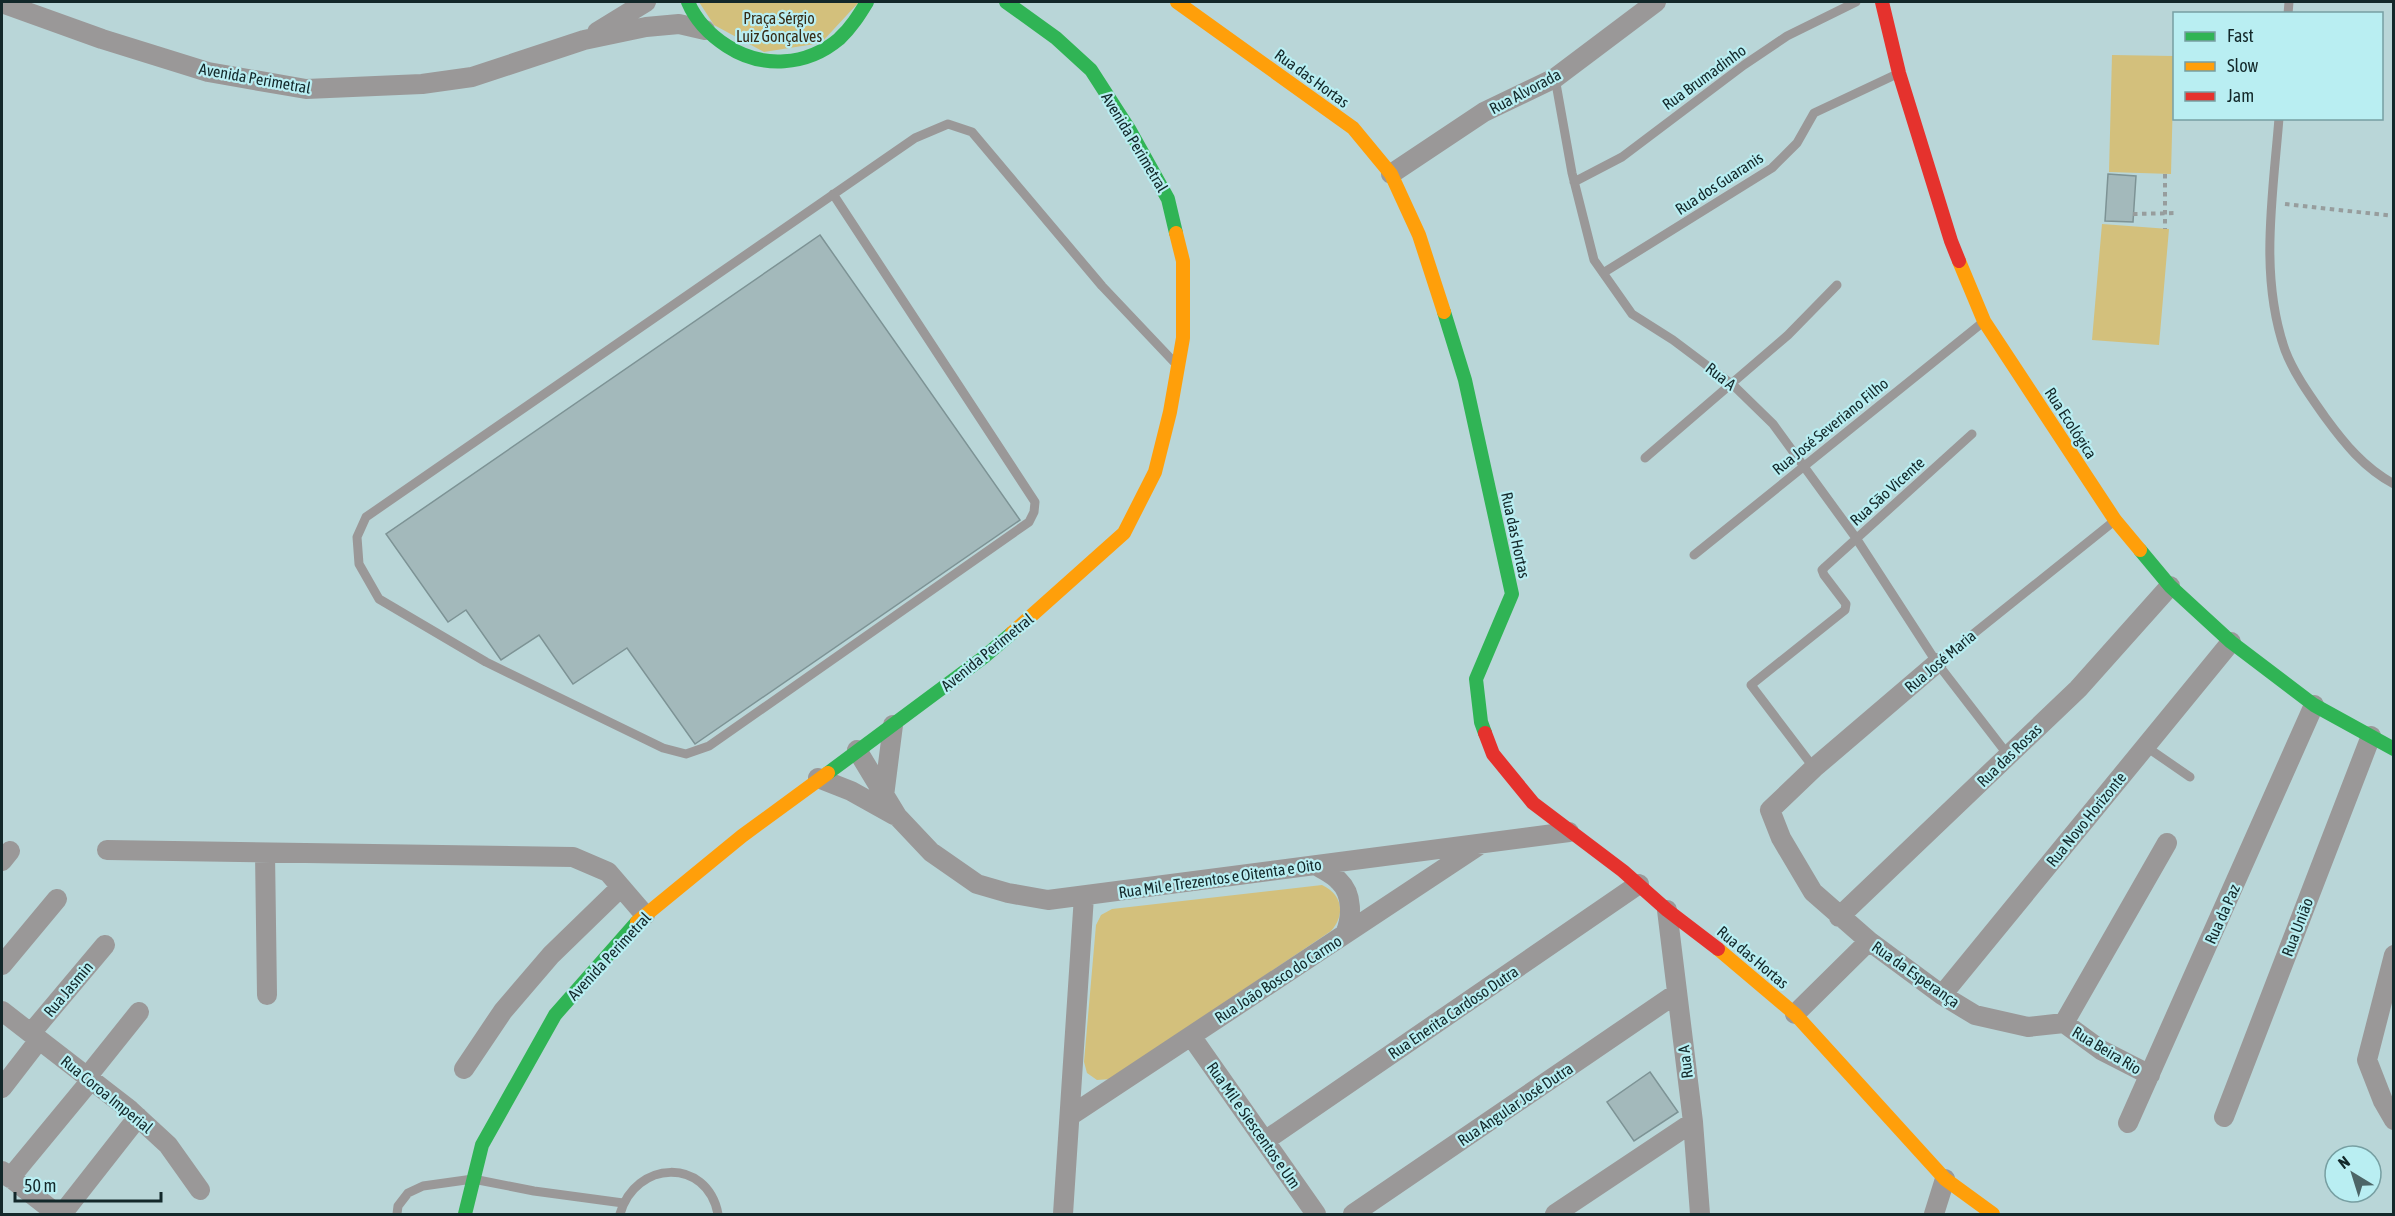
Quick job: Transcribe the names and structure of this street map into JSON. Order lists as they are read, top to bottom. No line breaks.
{"streets":{"street":["Avenida Perimetral","Rua das Hortas","Rua Alvorada","Rua A","Rua Ecológica","Rua José Maria","Rua das Rosas","Rua Novo Horizonte","Rua Mil e Trezentos e Oitenta e Oito","Rua da Paz","Rua União","Rua da Esperança","Rua João Bosco do Carmo","Rua Jasmin","Rua Enerita Cardoso Dutra","Rua Beira Rio","Rua Coroa Imperial","Rua Angular José Dutra","Rua Mil e Siescentos e Um"],"lane":["Rua Brumadinho","Rua dos Guaranis","Rua José Severiano Filho","Rua São Vicente"]},"crossings":[["Rua Brumadinho","Rua A"],["Avenida Perimetral","Rua Mil e Trezentos e Oitenta e Oito"],["Rua das Hortas","Rua Alvorada"],["Rua das Hortas","Rua A"],["Rua das Hortas","Rua Mil e Trezentos e Oitenta e Oito"],["Rua das Hortas","Rua Enerita Cardoso Dutra"],["Rua Alvorada","Rua A"],["Rua dos Guaranis","Rua A"],["Rua dos Guaranis","Rua Ecológica"],["Rua A","Rua José Severiano Filho"],["Rua A","Rua São Vicente"],["Rua A","Rua José Maria"],["Rua A","Rua das Rosas"],["Rua A","Rua Angular José Dutra"],["Rua Ecológica","Rua José Severiano Filho"],["Rua Ecológica","Rua José Maria"],["Rua Ecológica","Rua das Rosas"],["Rua Ecológica","Rua Novo Horizonte"],["Rua Ecológica","Rua da Paz"],["Rua Ecológica","Rua União"],["Rua São Vicente","Rua José Maria"],["Rua José Maria","Rua da Esperança"],["Rua das Rosas","Rua da Esperança"],["Rua Novo Horizonte","Rua da Esperança"],["Rua Mil e Trezentos e Oitenta e Oito","Rua João Bosco do Carmo"],["Rua da Paz","Rua Beira Rio"],["Rua da Esperança","Rua Beira Rio"],["Rua João Bosco do Carmo","Rua Mil e Siescentos e Um"],["Rua Jasmin","Rua Coroa Imperial"],["Rua Enerita Cardoso Dutra","Rua Mil e Siescentos e Um"]],"parks":["Praça Sérgio Luiz Gonçalves"],"legend":["Fast","Slow","Jam"],"scale_bar":"50 m","north":"top left"}
